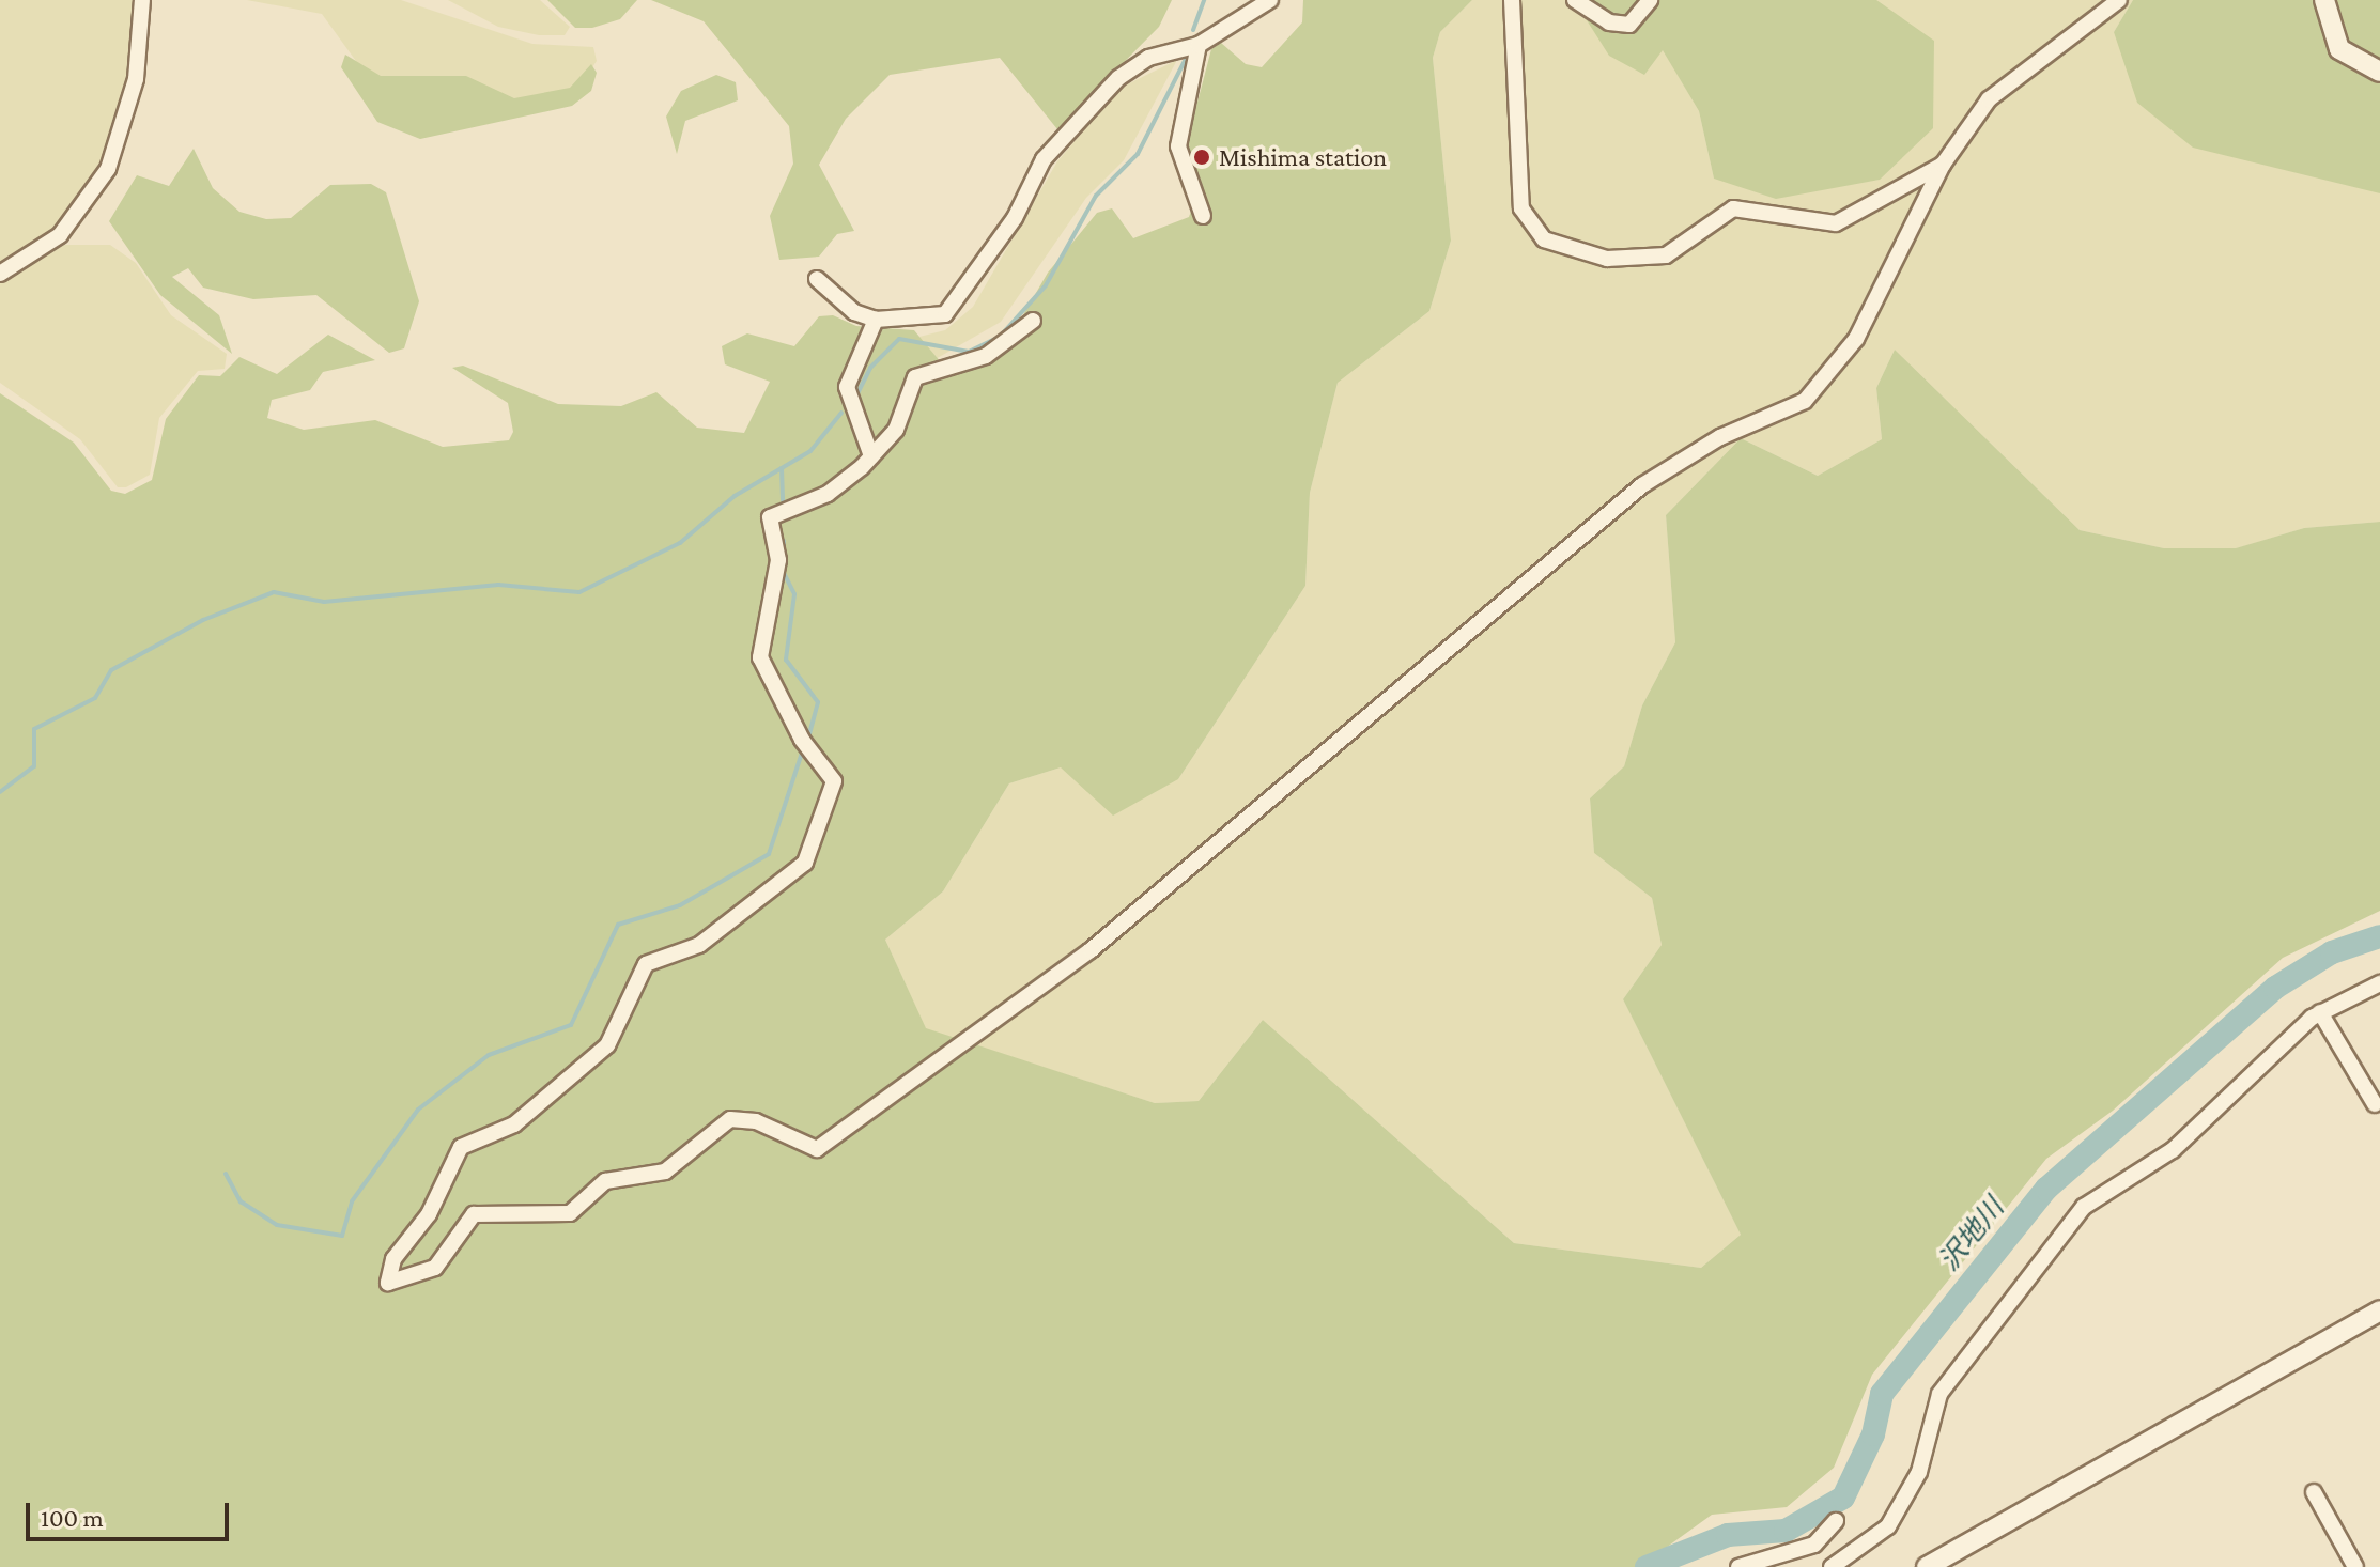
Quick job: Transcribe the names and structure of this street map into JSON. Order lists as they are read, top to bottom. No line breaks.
{"water":["沢地川"],"places":["Mishima station"],"scale_bar":"100 m"}
